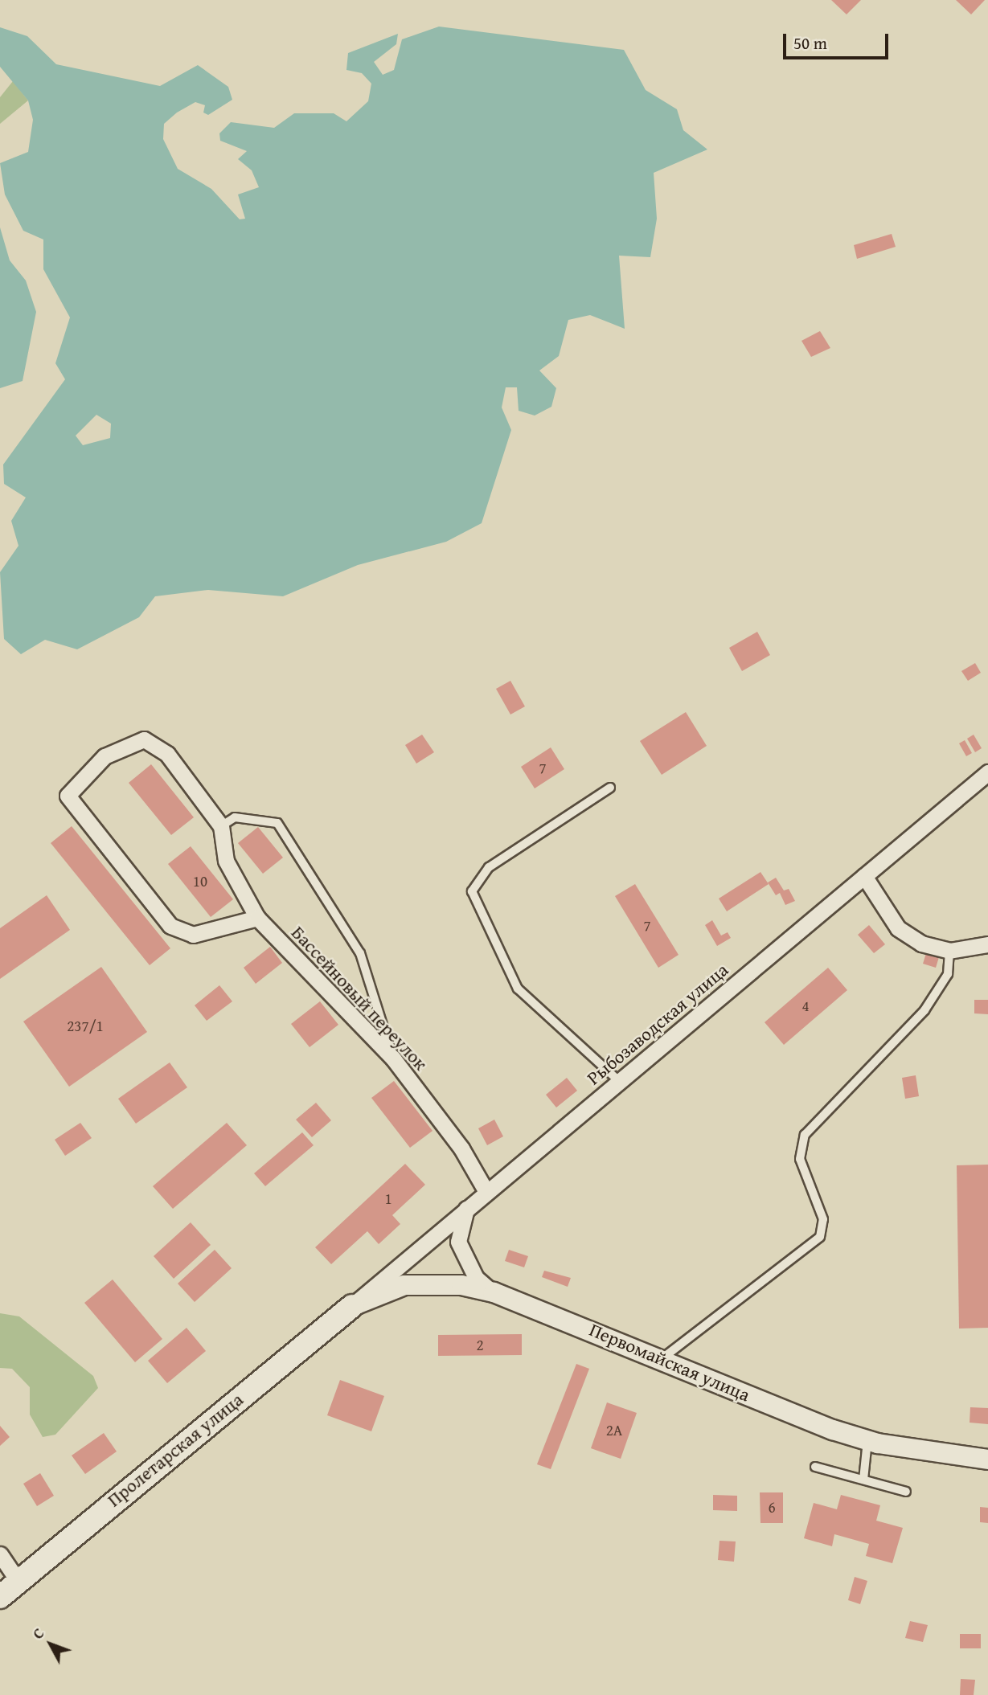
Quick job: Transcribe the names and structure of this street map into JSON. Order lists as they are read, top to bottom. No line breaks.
{"streets":{"main road":["Пролетарская улица"],"street":["Бассейновый переулок","Рыбозаводская улица","Первомайская улица"]},"crossings":[["Бассейновый переулок","Рыбозаводская улица"],["Рыбозаводская улица","Первомайская улица"],["Рыбозаводская улица","Пролетарская улица"],["Первомайская улица","Пролетарская улица"]],"house_numbers":["7","10","7","4","237/1","1","2","2А","6"],"scale_bar":"50 m","north":"top left"}
